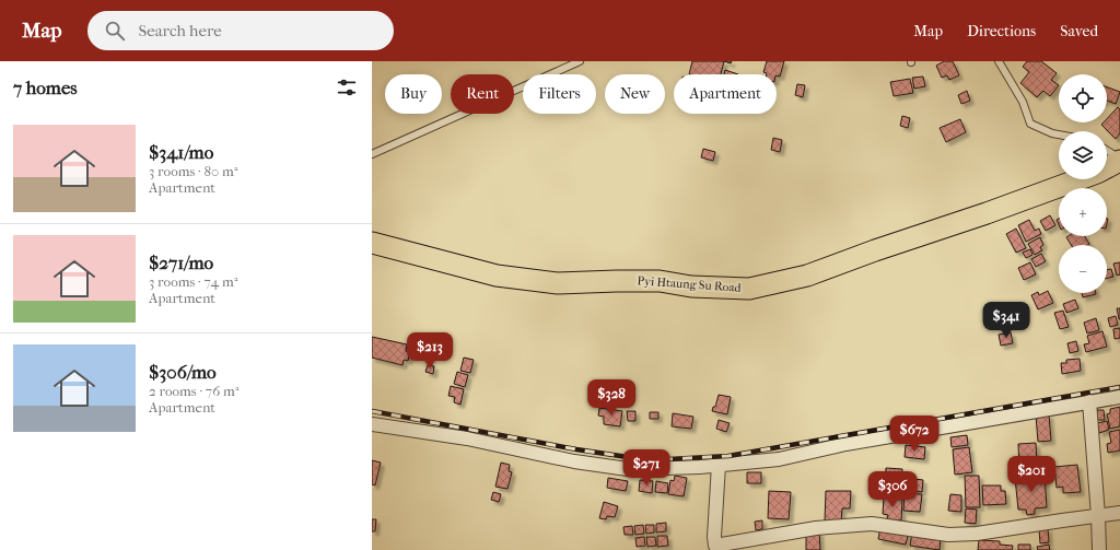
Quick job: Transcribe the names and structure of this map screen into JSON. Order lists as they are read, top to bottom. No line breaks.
{"streets":{"highway":["Pyi Htaung Su Road"]},"page":{"header":"Map","search":"Search here","nav":["Map","Directions","Saved"],"heading":"7 homes","map_buttons":["+","−"],"chip":["Buy","Rent","Filters","New","Apartment"],"list":[{"name":"$341/mo","note":"3 rooms · 80 m² · Apartment"},{"name":"$271/mo","note":"3 rooms · 74 m² · Apartment"},{"name":"$306/mo","note":"2 rooms · 76 m² · Apartment"}],"price":["$341","$213","$328","$672","$271","$201","$306"]}}
